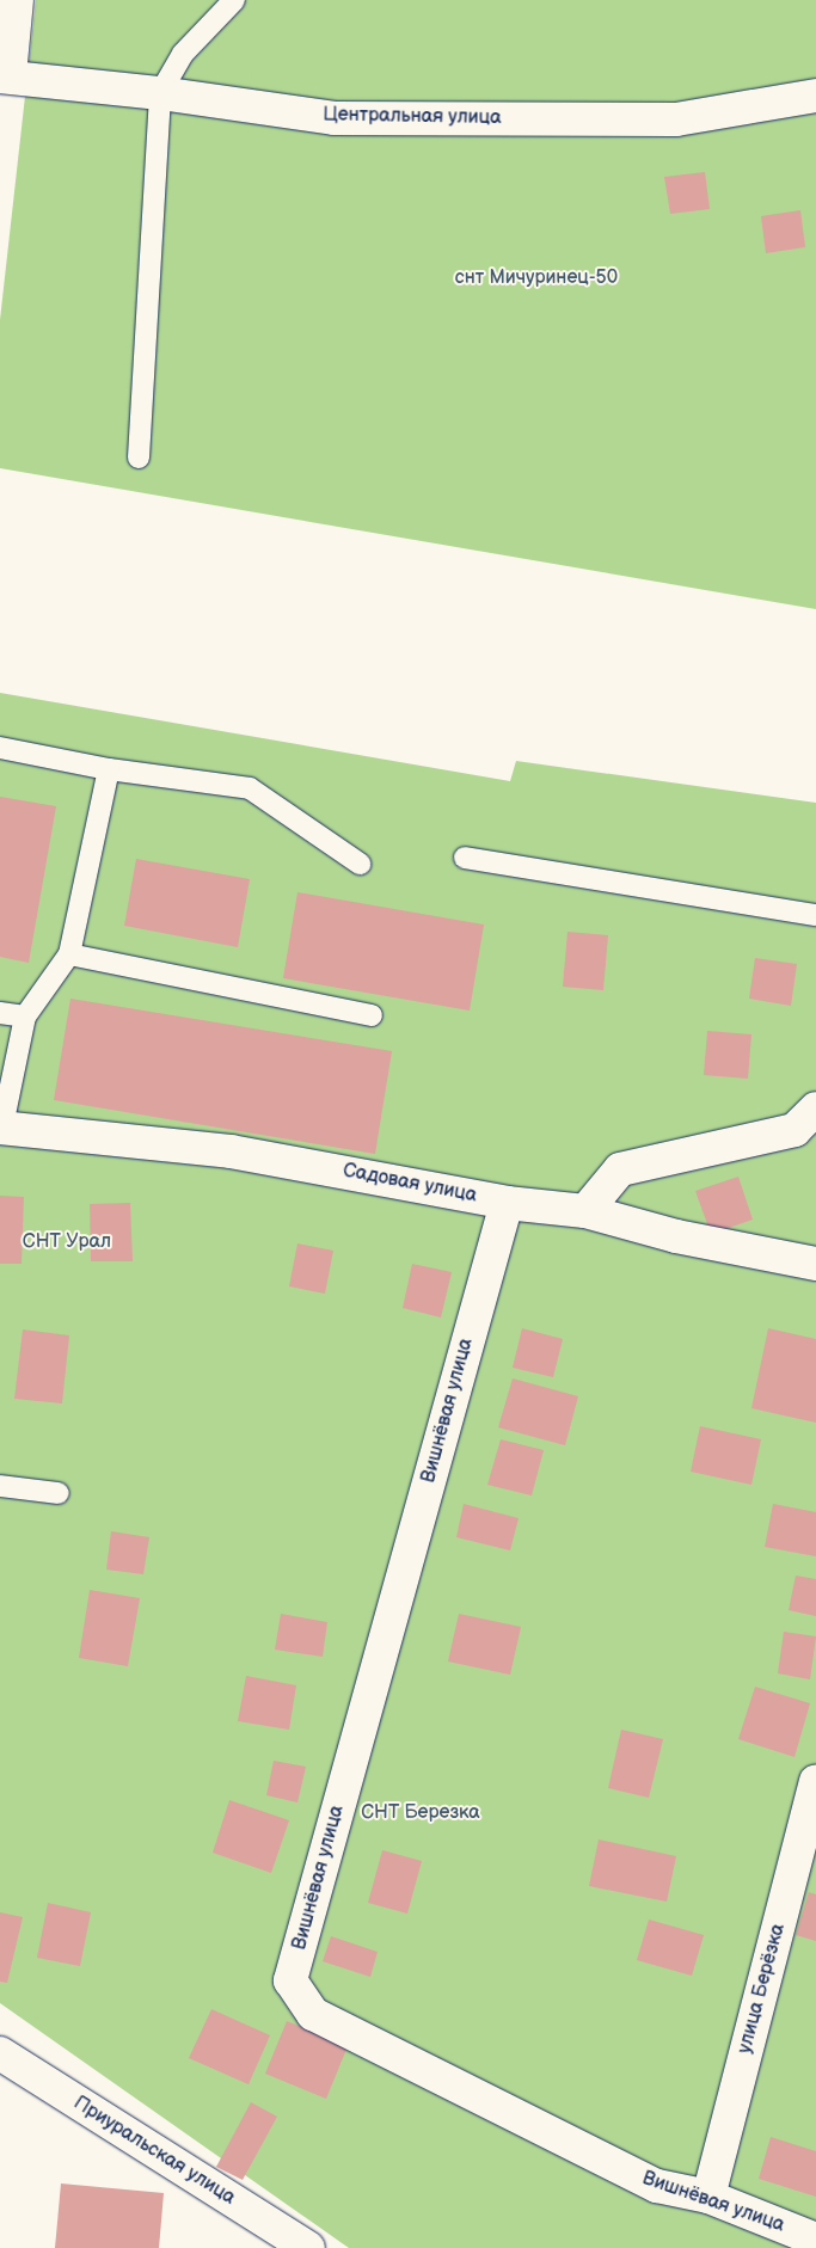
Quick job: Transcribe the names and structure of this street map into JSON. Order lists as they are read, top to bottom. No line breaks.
{"streets":{"street":["Центральная улица","Садовая улица","Вишнёвая улица","улица Берёзка","Приуральская улица"]},"crossings":[["Садовая улица","Вишнёвая улица"],["Вишнёвая улица","улица Берёзка"]],"parks":["снт Мичуринец-50","СНТ Урал","СНТ Березка"]}
